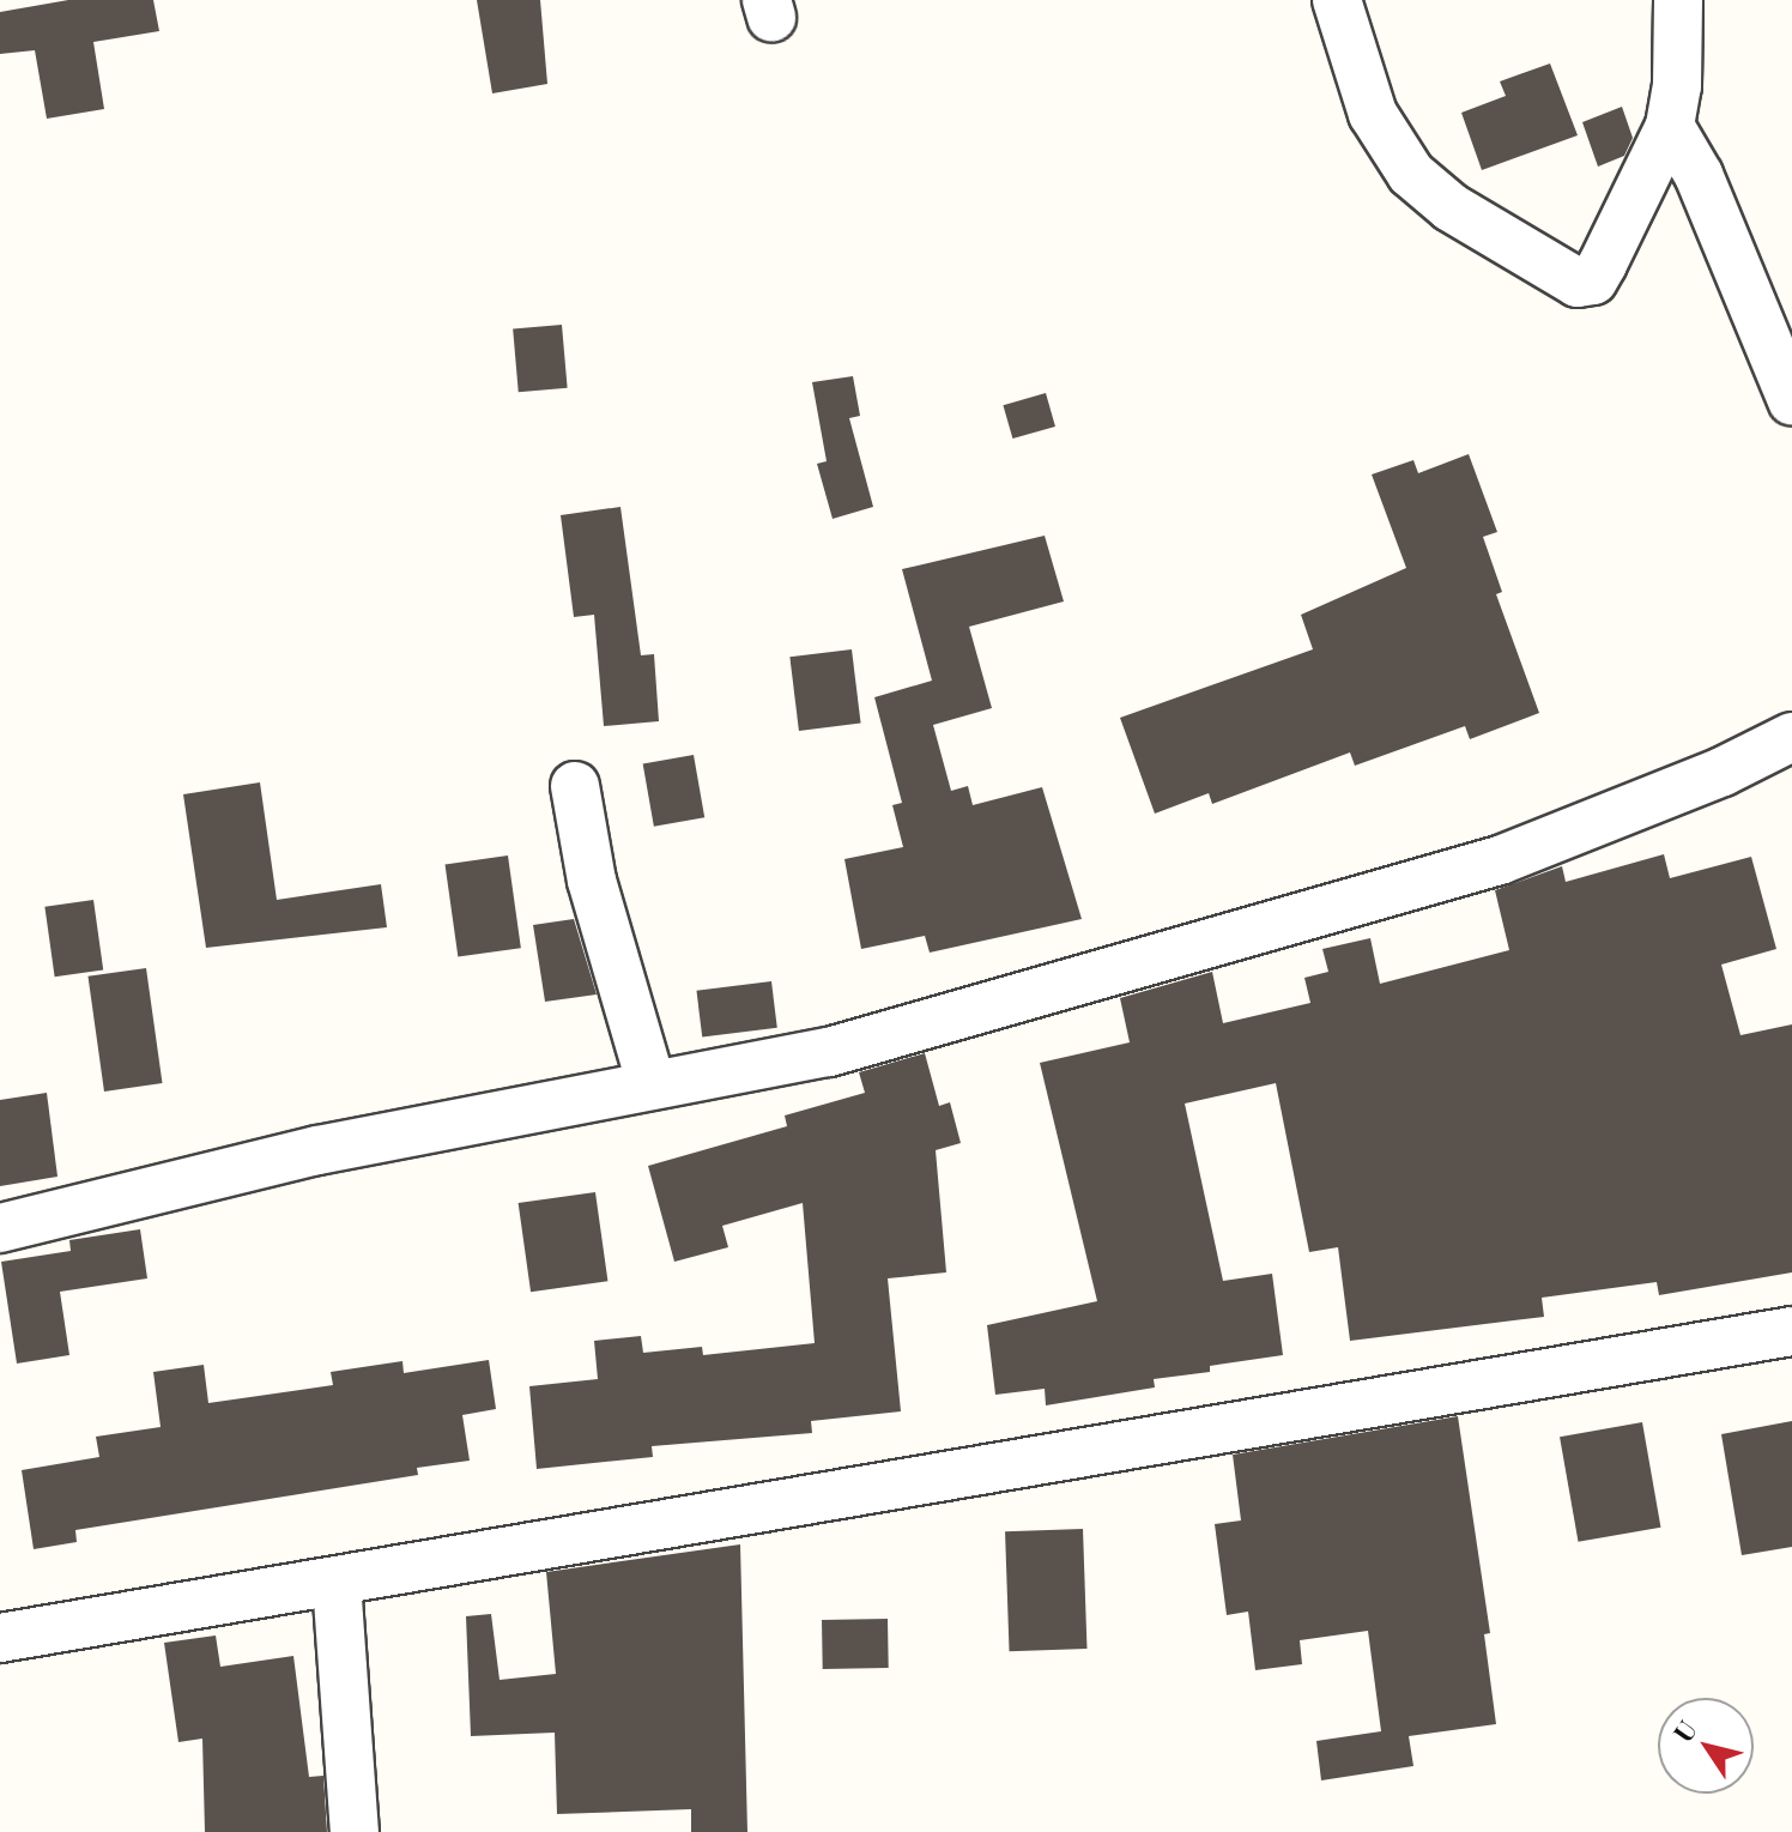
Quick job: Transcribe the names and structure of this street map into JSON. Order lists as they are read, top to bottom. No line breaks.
{"north":"top left"}
